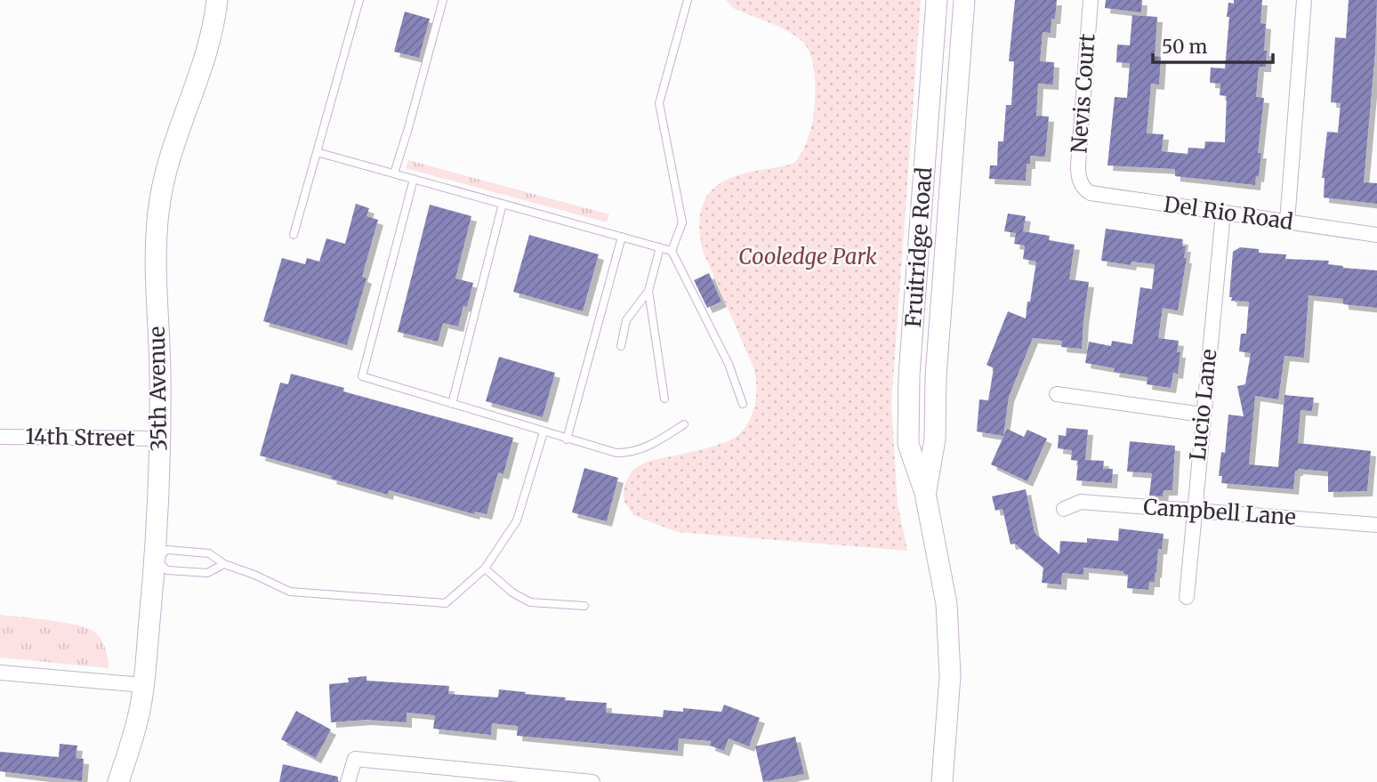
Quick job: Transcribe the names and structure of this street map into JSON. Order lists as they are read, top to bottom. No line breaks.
{"streets":{"main road":["Fruitridge Road","35th Avenue"],"street":["Nevis Court","Del Rio Road","Lucio Lane","14th Street","Campbell Lane"]},"crossings":[["Nevis Court","Del Rio Road"],["Del Rio Road","Lucio Lane"],["35th Avenue","14th Street"],["Lucio Lane","Campbell Lane"]],"parks":["Cooledge Park"],"scale_bar":"50 m"}
